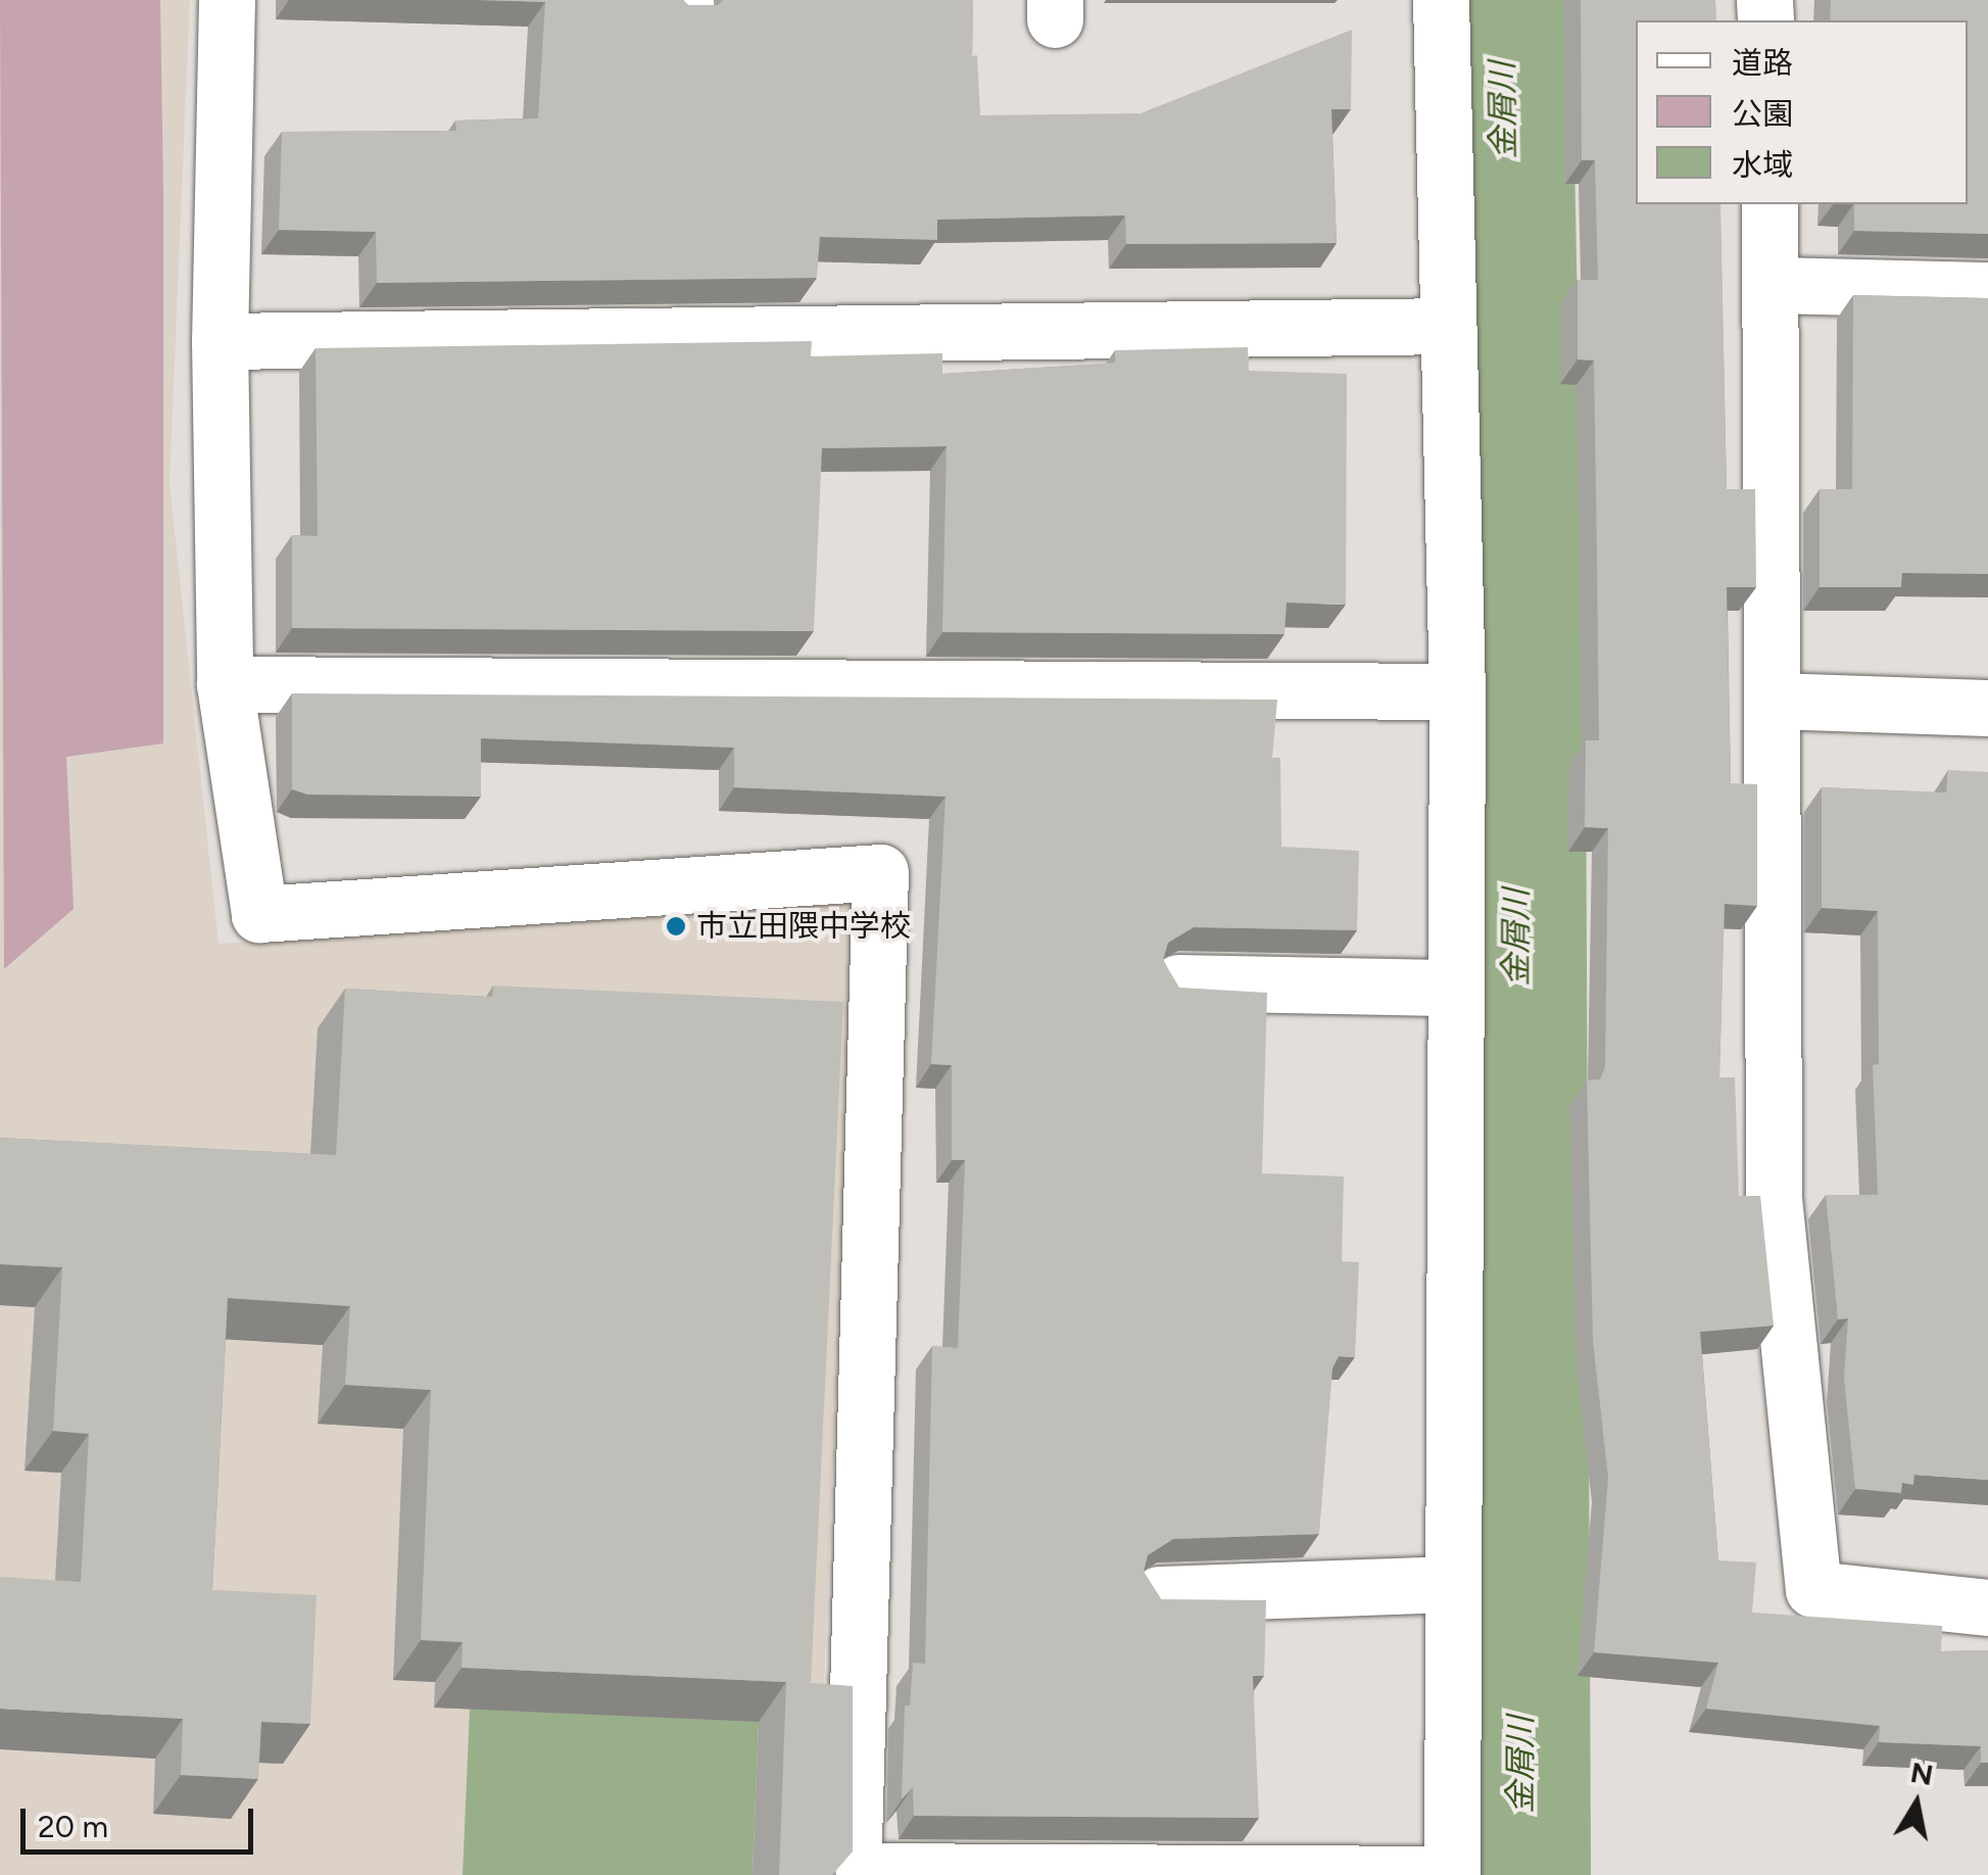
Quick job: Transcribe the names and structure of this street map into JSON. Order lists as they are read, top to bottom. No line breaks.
{"water":["金屑川"],"places":["市立田隈中学校"],"legend":["道路","公園","水域"],"scale_bar":"20 m","north":"top"}
